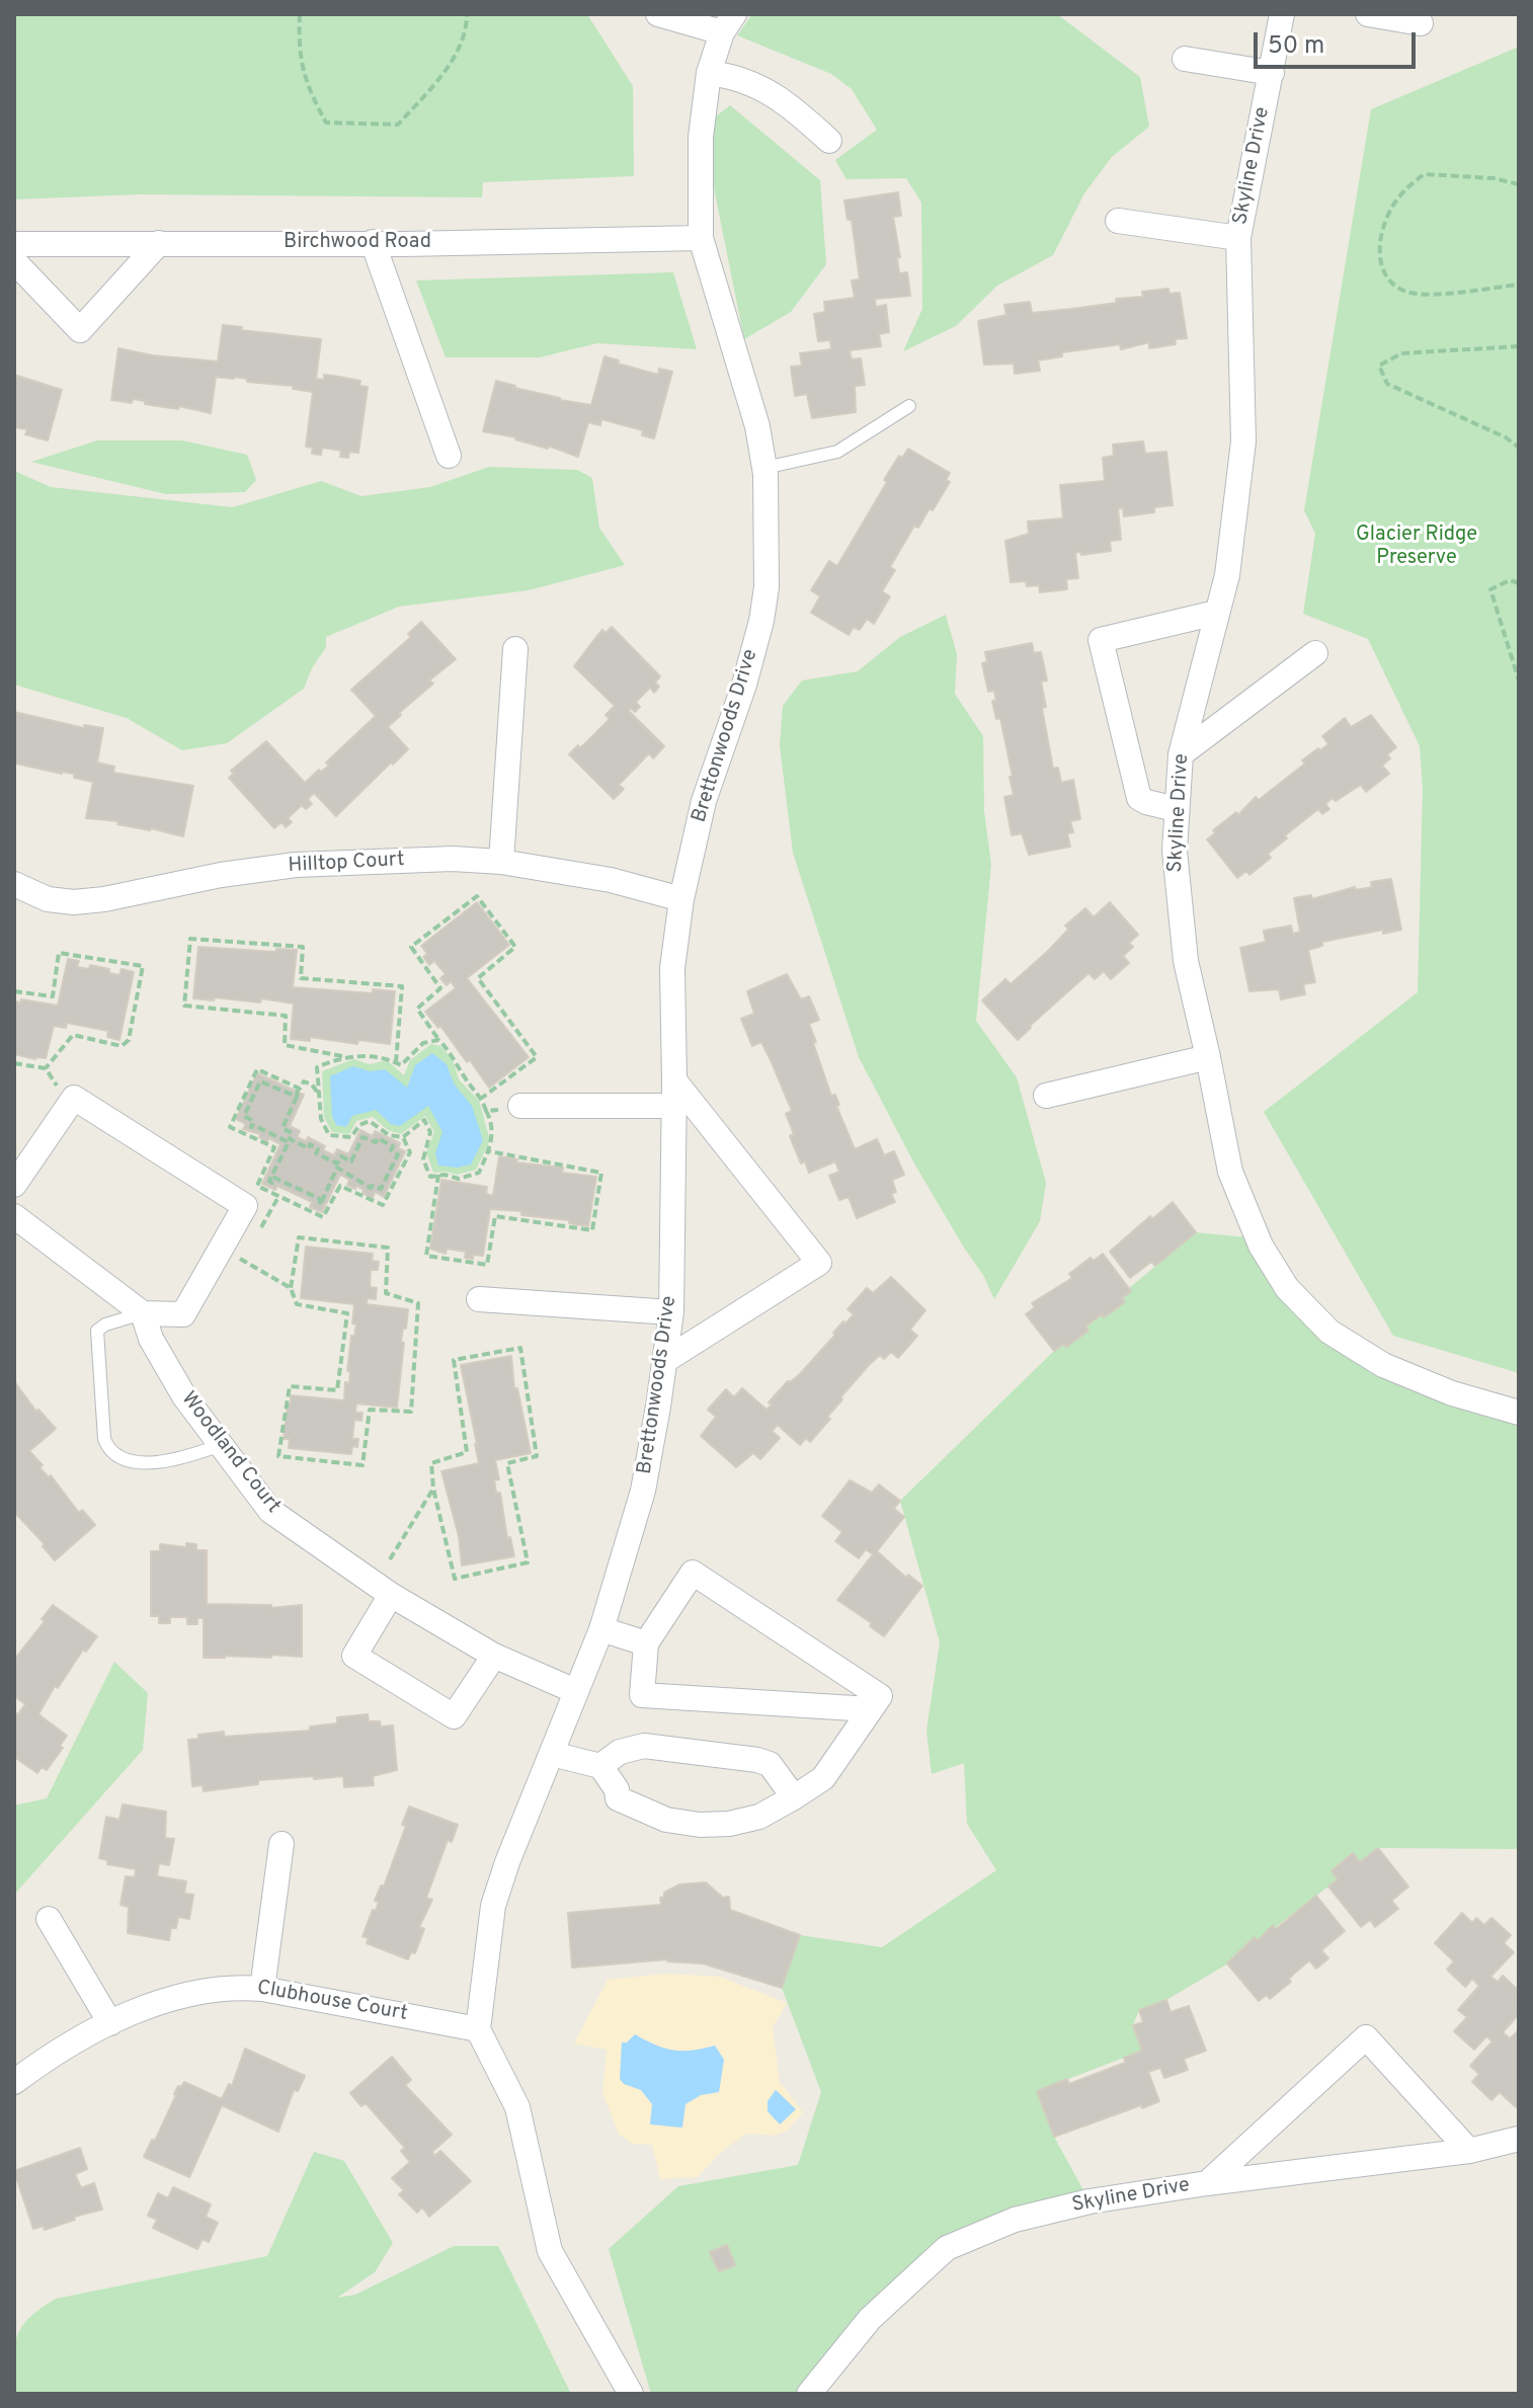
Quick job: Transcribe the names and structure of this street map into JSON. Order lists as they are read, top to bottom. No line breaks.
{"streets":{"street":["Skyline Drive","Birchwood Road","Brettonwoods Drive","Hilltop Court","Woodland Court","Clubhouse Court"]},"crossings":[["Birchwood Road","Brettonwoods Drive"],["Brettonwoods Drive","Hilltop Court"],["Brettonwoods Drive","Woodland Court"],["Brettonwoods Drive","Clubhouse Court"]],"parks":["Glacier Ridge Preserve"],"scale_bar":"50 m"}
